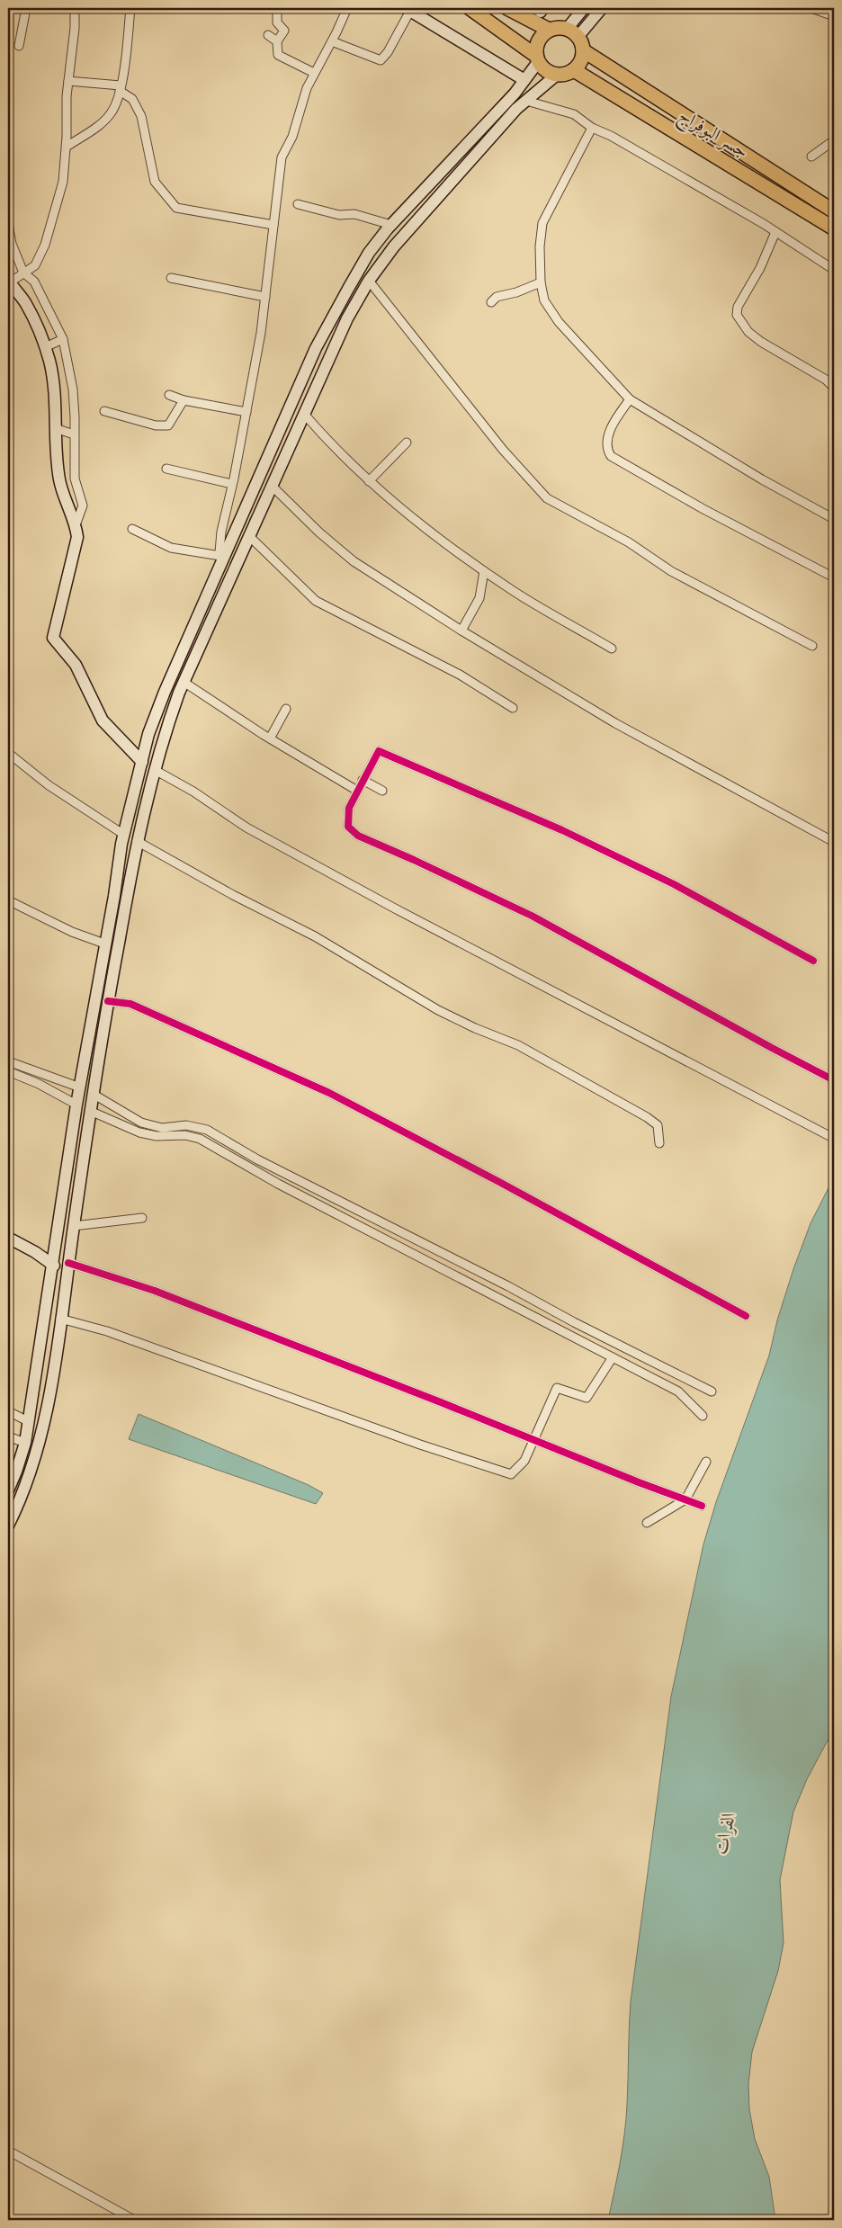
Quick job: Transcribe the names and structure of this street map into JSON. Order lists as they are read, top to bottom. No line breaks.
{"streets":{"main road":["جسر البوفراج"]},"water":["الفرات"]}
